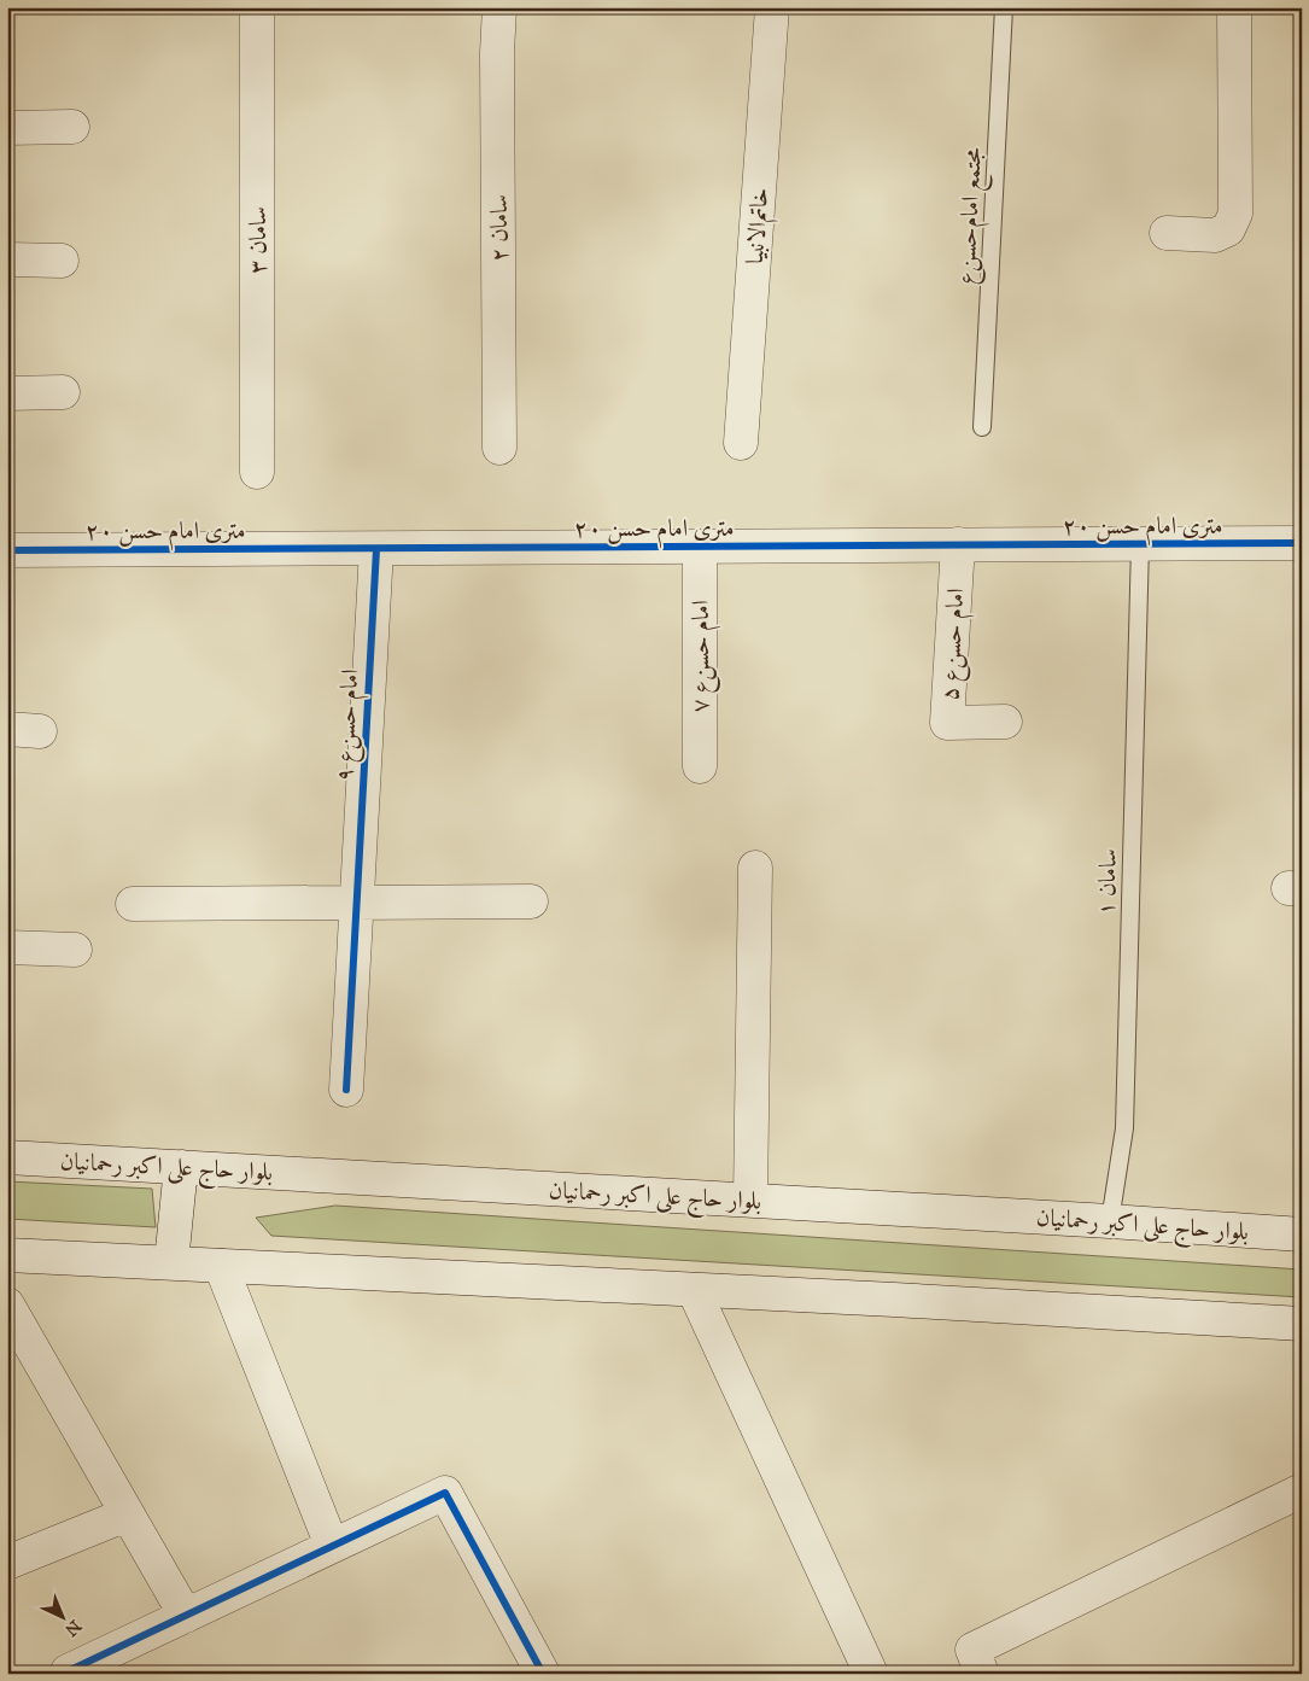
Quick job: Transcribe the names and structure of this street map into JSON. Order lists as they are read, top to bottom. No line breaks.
{"streets":{"street":["خاتم‌الانبیا","سامان ۲","سامان ۳","۲۰ متری امام حسن","امام حسن‌ع ۵","امام حسن‌ع ۷","امام حسن‌ع ۹","بلوار حاج علی اکبر رحمانیان"],"lane":["مجتمع امام‌حسن‌ع","سامان ۱"]},"crossings":[["۲۰ متری امام حسن","امام حسن‌ع ۵"],["۲۰ متری امام حسن","امام حسن‌ع ۷"],["۲۰ متری امام حسن","امام حسن‌ع ۹"],["۲۰ متری امام حسن","سامان ۱"],["سامان ۱","بلوار حاج علی اکبر رحمانیان"]],"north":"bottom right"}
